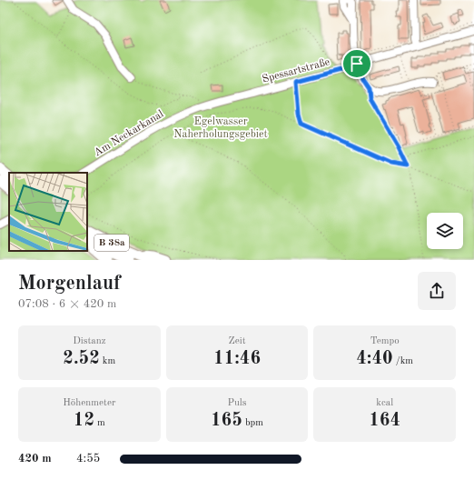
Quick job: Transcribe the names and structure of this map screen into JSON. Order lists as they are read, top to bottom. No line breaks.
{"streets":{"highway":["B 38a"],"street":["Spessartstraße","Am Neckarkanal"]},"crossings":[["Spessartstraße","Am Neckarkanal"]],"parks":["Egelwasser Naherholungsgebiet"],"page":{"heading":["Morgenlauf","07:08 · 6 × 420 m"],"stats":[["Distanz","2.52 km"],["Zeit","11:46"],["Tempo","4:40 /km"],["Höhenmeter","12 m"],["Puls","165 bpm"],["kcal","164"]],"list":[{"name":"420 m","note":"4:55"}]}}
